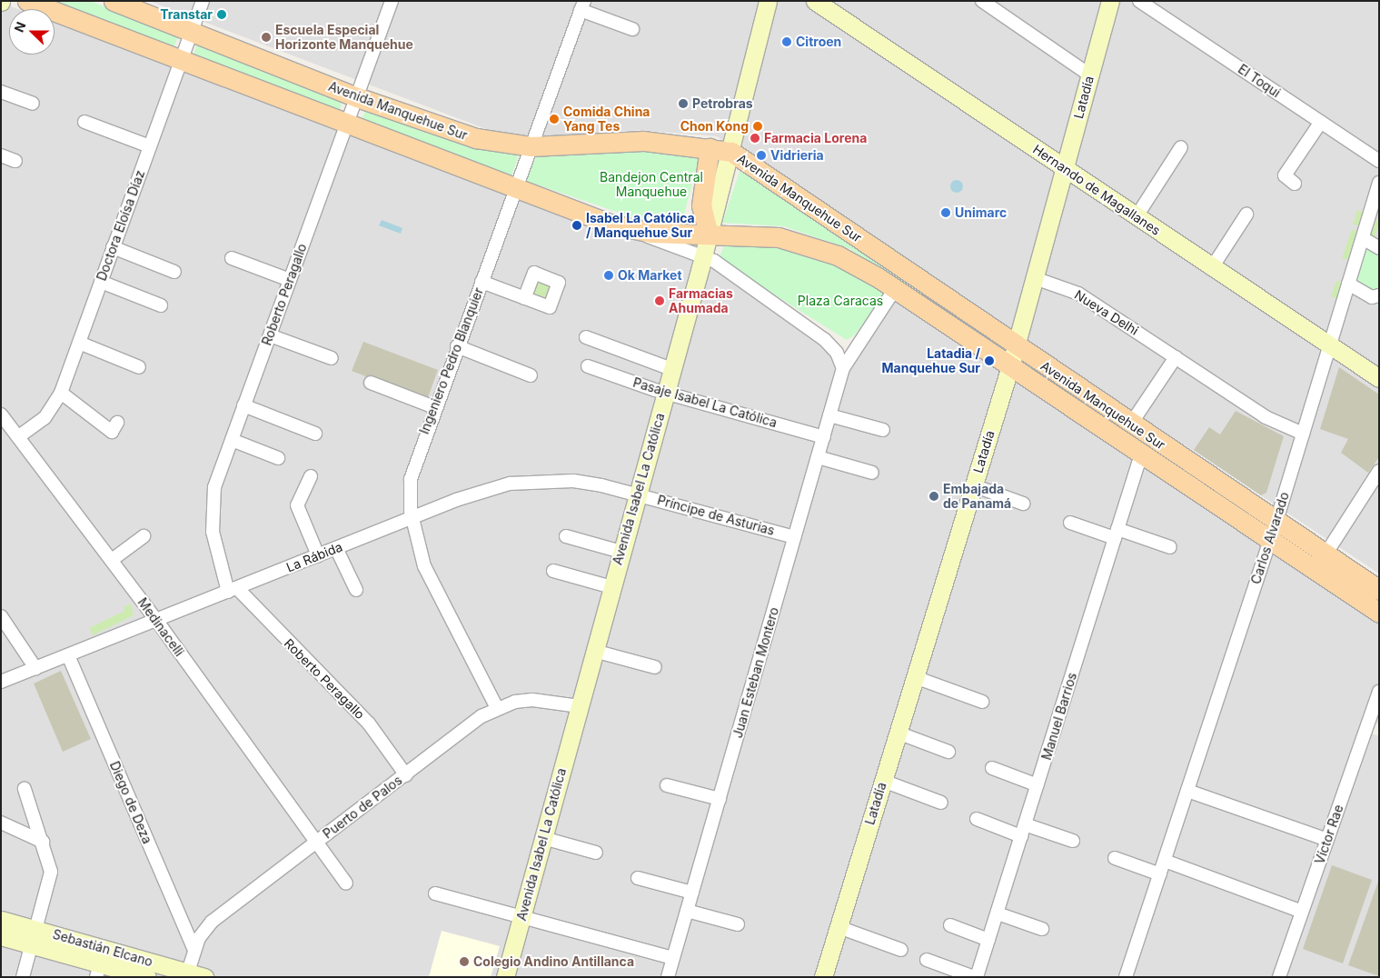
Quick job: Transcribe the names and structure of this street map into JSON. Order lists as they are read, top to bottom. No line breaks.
{"streets":{"main road":["Latadía","Avenida Manquehue Sur","Hernando de Magallanes","Avenida Isabel La Católica","Sebastián Elcano"],"street":["El Toqui","Doctora Eloísa Díaz","Roberto Peragallo","Nueva Delhi","Ingeniero Pedro Blanquier","Pasaje Isabel La Católica","Príncipe de Asturias","Carlos Alvarado","La Rábida","Medinacelli","Juan Esteban Montero","Manuel Barrios","Diego de Deza","Puerto de Palos","Víctor Rae"]},"crossings":[["Latadía","Avenida Manquehue Sur"],["Latadía","Hernando de Magallanes"],["Latadía","Nueva Delhi"],["Avenida Manquehue Sur","Doctora Eloísa Díaz"],["Avenida Manquehue Sur","Roberto Peragallo"],["Avenida Manquehue Sur","Ingeniero Pedro Blanquier"],["Avenida Manquehue Sur","Avenida Isabel La Católica"],["Avenida Manquehue Sur","Carlos Alvarado"],["Avenida Manquehue Sur","Juan Esteban Montero"],["Avenida Manquehue Sur","Manuel Barrios"],["Hernando de Magallanes","Carlos Alvarado"],["Doctora Eloísa Díaz","Medinacelli"],["Roberto Peragallo","La Rábida"],["Roberto Peragallo","Puerto de Palos"],["Nueva Delhi","Carlos Alvarado"],["Ingeniero Pedro Blanquier","La Rábida"],["Ingeniero Pedro Blanquier","Puerto de Palos"],["Pasaje Isabel La Católica","Avenida Isabel La Católica"],["Pasaje Isabel La Católica","Juan Esteban Montero"],["Avenida Isabel La Católica","Príncipe de Asturias"],["Avenida Isabel La Católica","La Rábida"],["Avenida Isabel La Católica","Puerto de Palos"],["Príncipe de Asturias","La Rábida"],["Príncipe de Asturias","Juan Esteban Montero"],["La Rábida","Medinacelli"],["La Rábida","Diego de Deza"],["Medinacelli","Puerto de Palos"],["Diego de Deza","Puerto de Palos"],["Puerto de Palos","Sebastián Elcano"]],"parks":["Bandejon Central Manquehue","Plaza Caracas"],"places":["Transtar","Escuela Especial Horizonte Manquehue","Citroen","Petrobras","Comida China Yang Tes","Chon Kong","Farmacia Lorena","Vidrieria","Unimarc","Isabel La Católica / Manquehue Sur","Ok Market","Farmacias Ahumada","Latadia / Manquehue Sur","Embajada de Panamá","Colegio Andino Antillanca"],"north":"left"}
